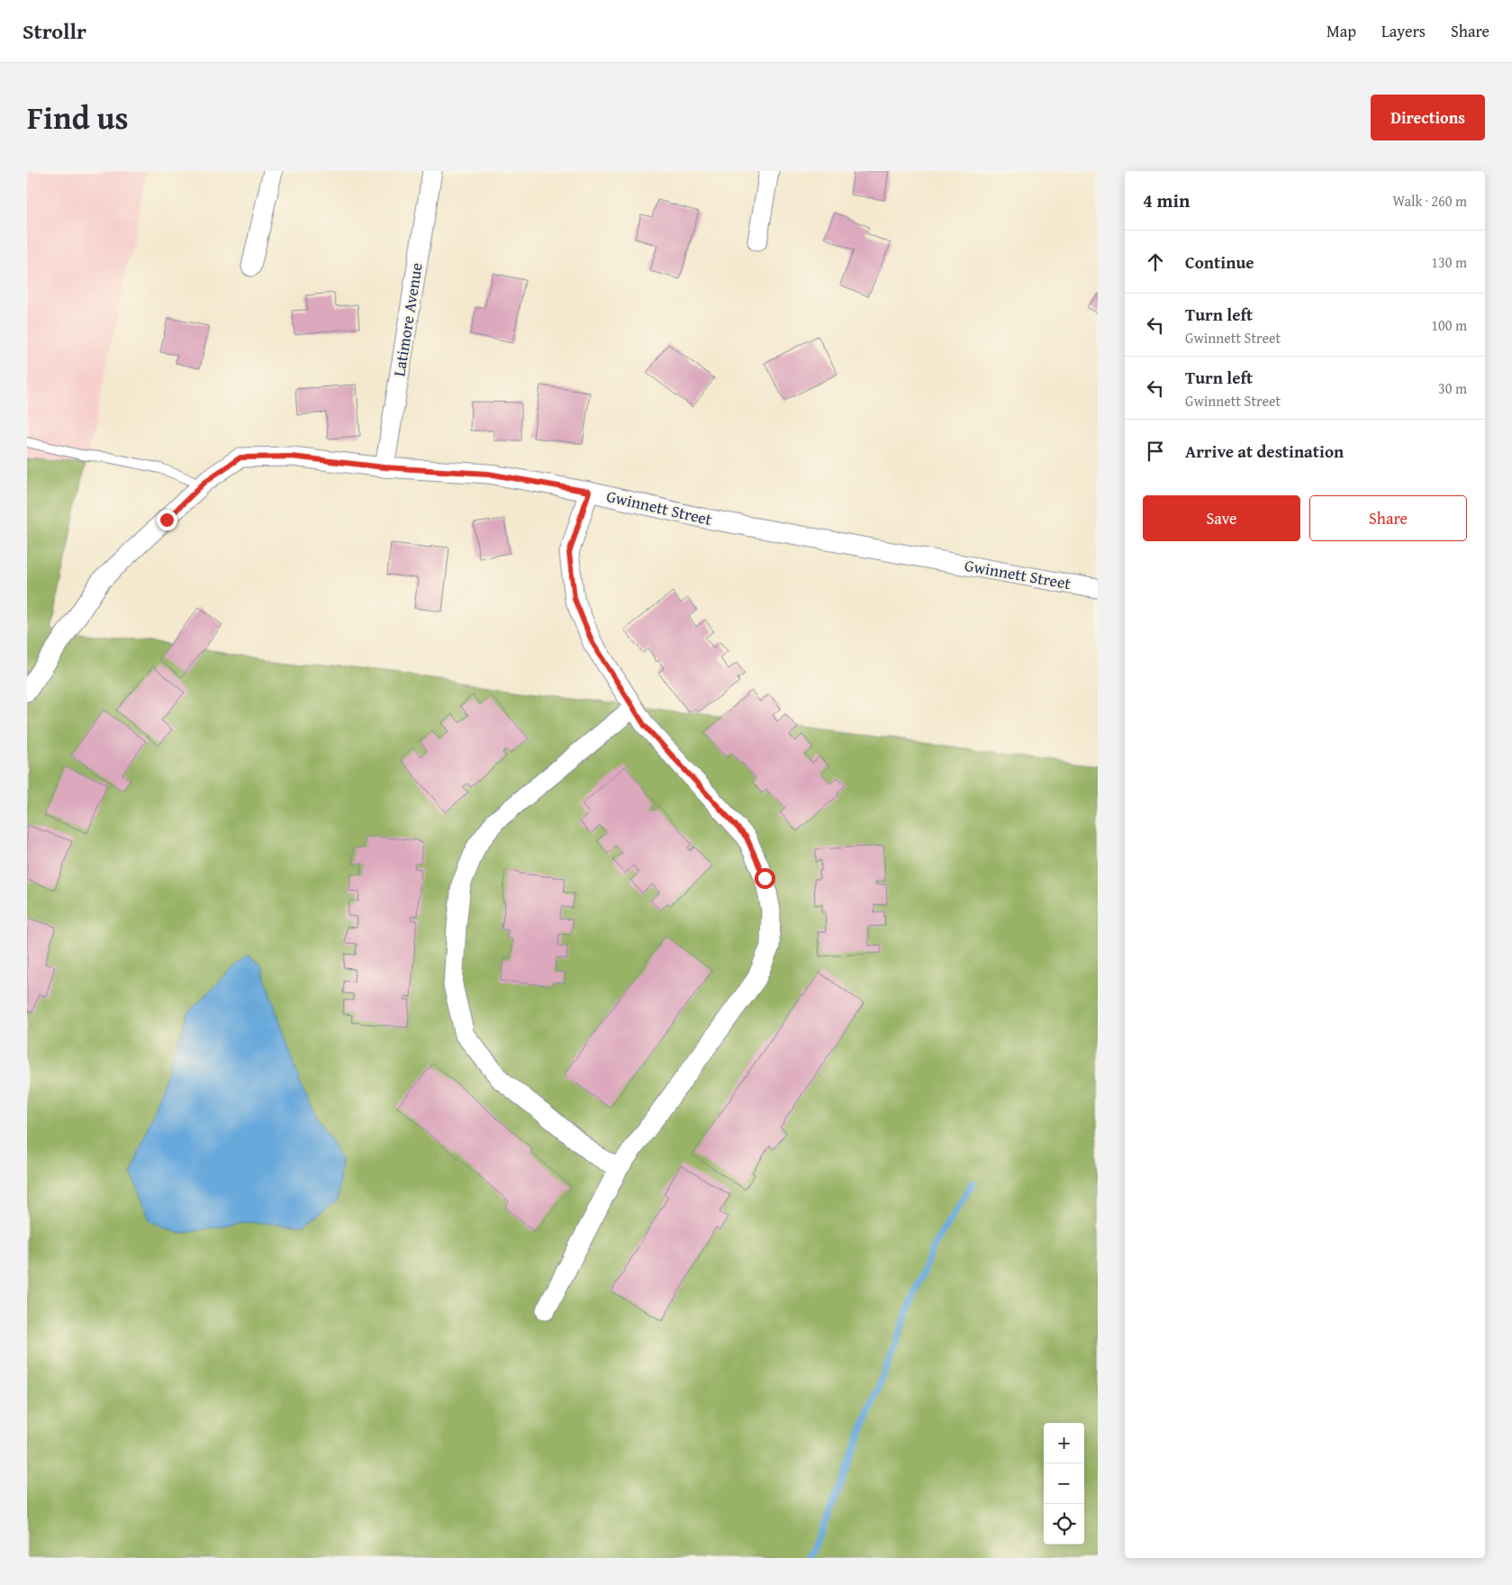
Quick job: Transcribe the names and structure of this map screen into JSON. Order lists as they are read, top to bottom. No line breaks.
{"streets":{"street":["Latimore Avenue","Gwinnett Street"]},"crossings":[["Latimore Avenue","Gwinnett Street"]],"page":{"header":"Strollr","nav":["Map","Layers","Share"],"title":"Find us","buttons":["Directions",["Save","Share"]],"heading":["4 min","Walk · 260 m"],"list":[["Continue","130 m"],["Turn left","Gwinnett Street","100 m"],["Turn left","Gwinnett Street","30 m"],"Arrive at destination"],"map_buttons":["+","−"]}}
